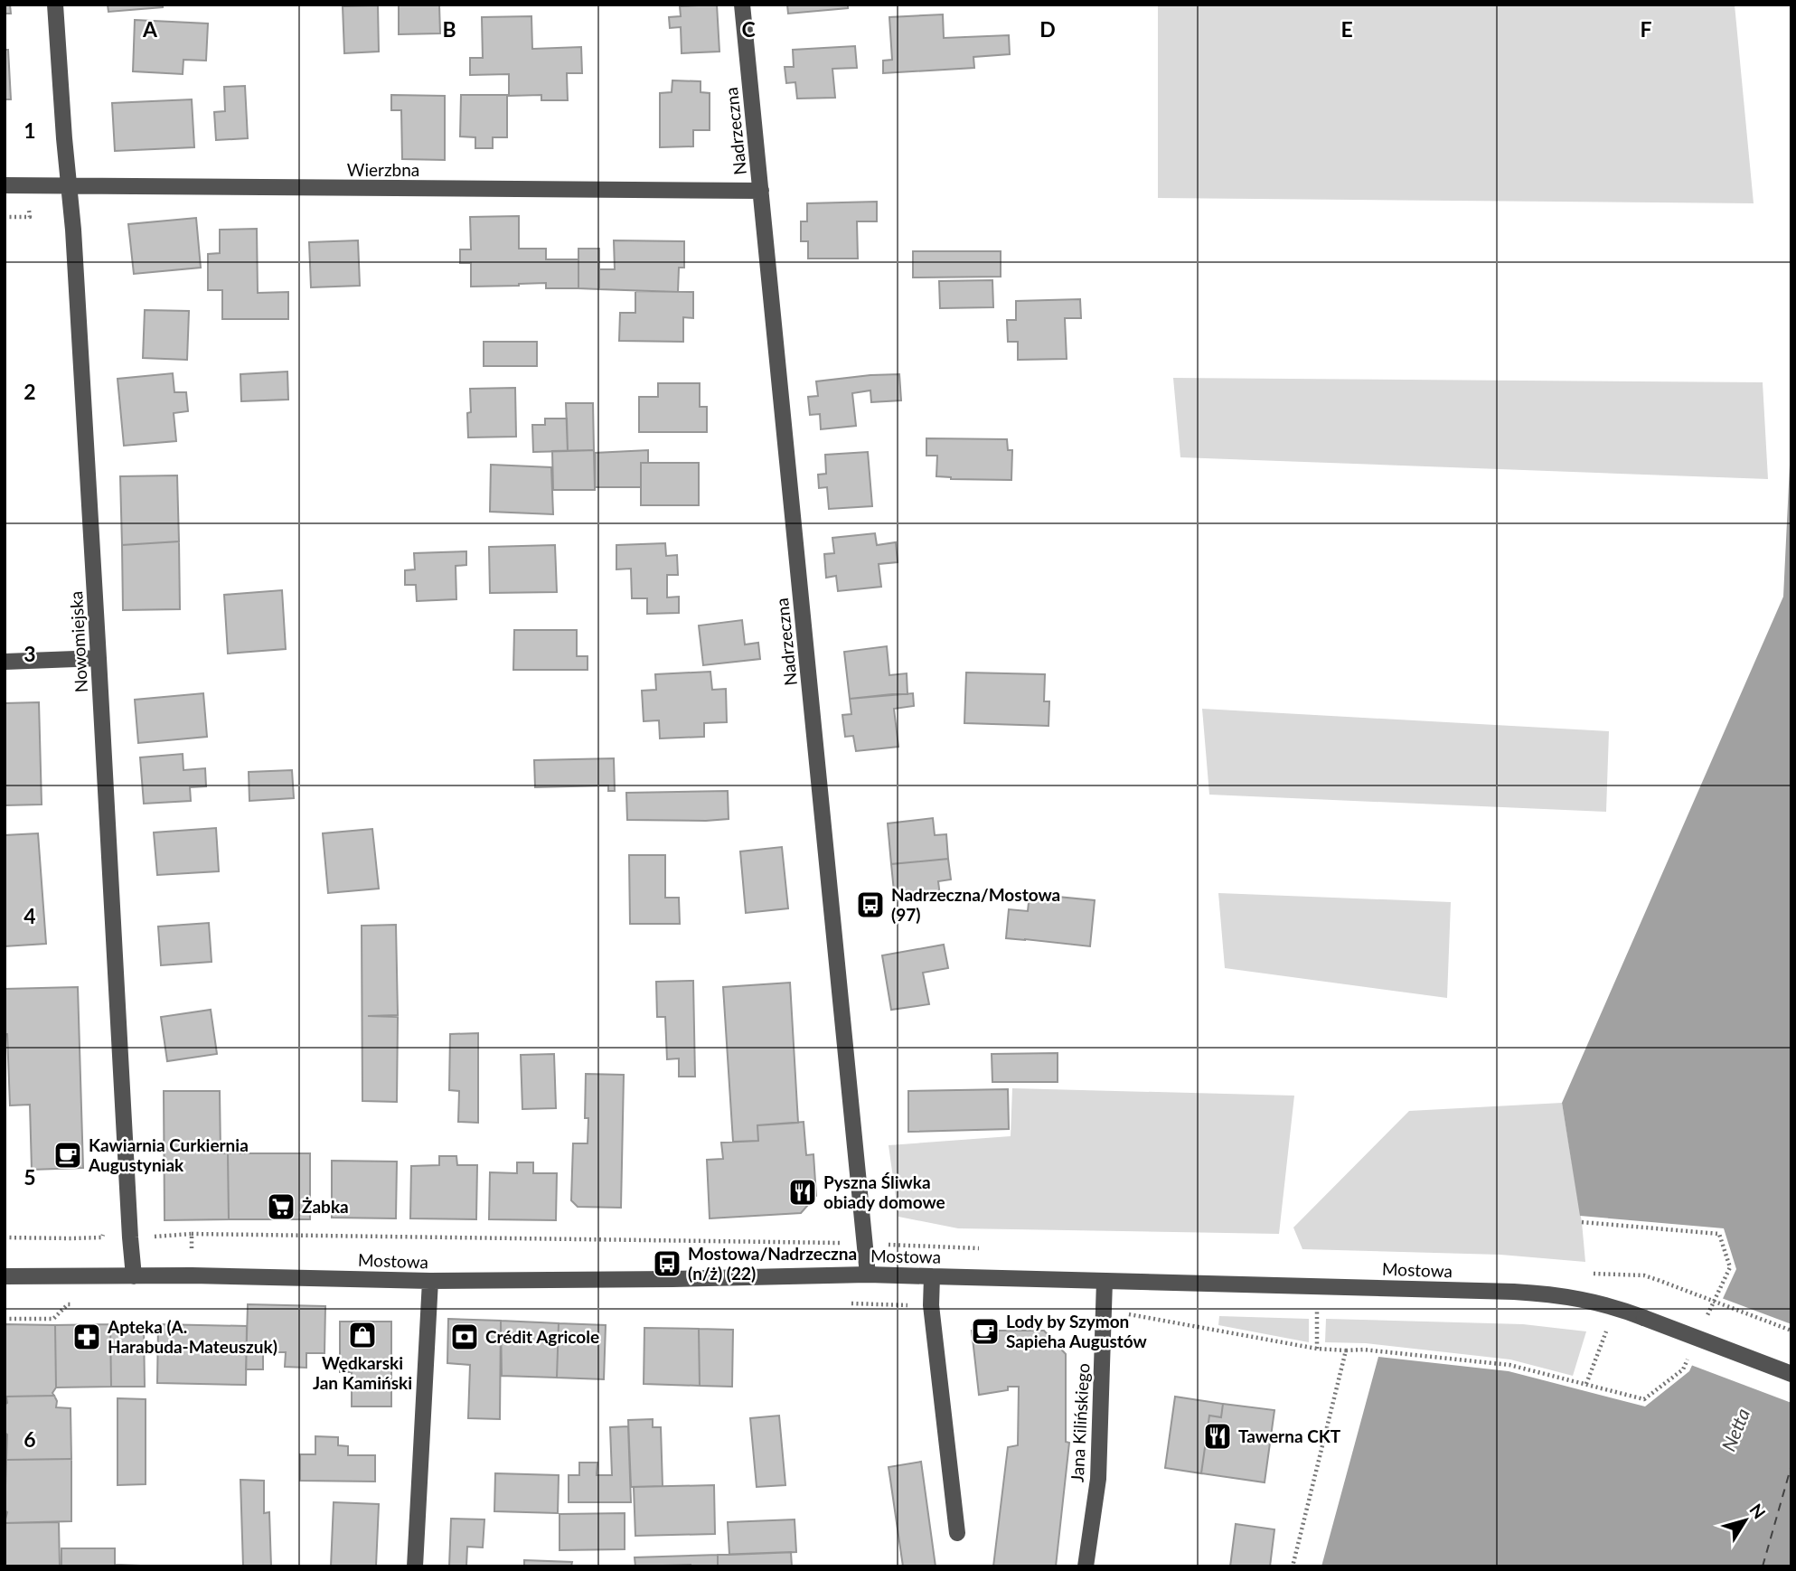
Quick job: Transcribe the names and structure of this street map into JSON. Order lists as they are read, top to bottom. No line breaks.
{"streets":{"street":["Nadrzeczna","Wierzbna","Nowomiejska","Mostowa","Jana Kilińskiego"]},"crossings":[["Nadrzeczna","Wierzbna"],["Nadrzeczna","Mostowa"],["Wierzbna","Nowomiejska"],["Nowomiejska","Mostowa"],["Mostowa","Jana Kilińskiego"]],"water":["Netta"],"places":{"bus stop":["Nadrzeczna/Mostowa (97)","Mostowa/Nadrzeczna (n/ż) (22)"],"cafe":["Kawiarnia Curkiernia Augustyniak","Lody by Szymon Sapieha Augustów"],"restaurant":["Pyszna Śliwka obiady domowe","Tawerna CKT"],"supermarket":["Żabka"],"shop":["Wędkarski Jan Kamiński"],"pharmacy":["Apteka (A. Harabuda-Mateuszuk)"],"bank":["Crédit Agricole"]},"north":"top right","grid":{"columns":["A","B","C","D","E","F"],"rows":["1","2","3","4","5","6"]}}
